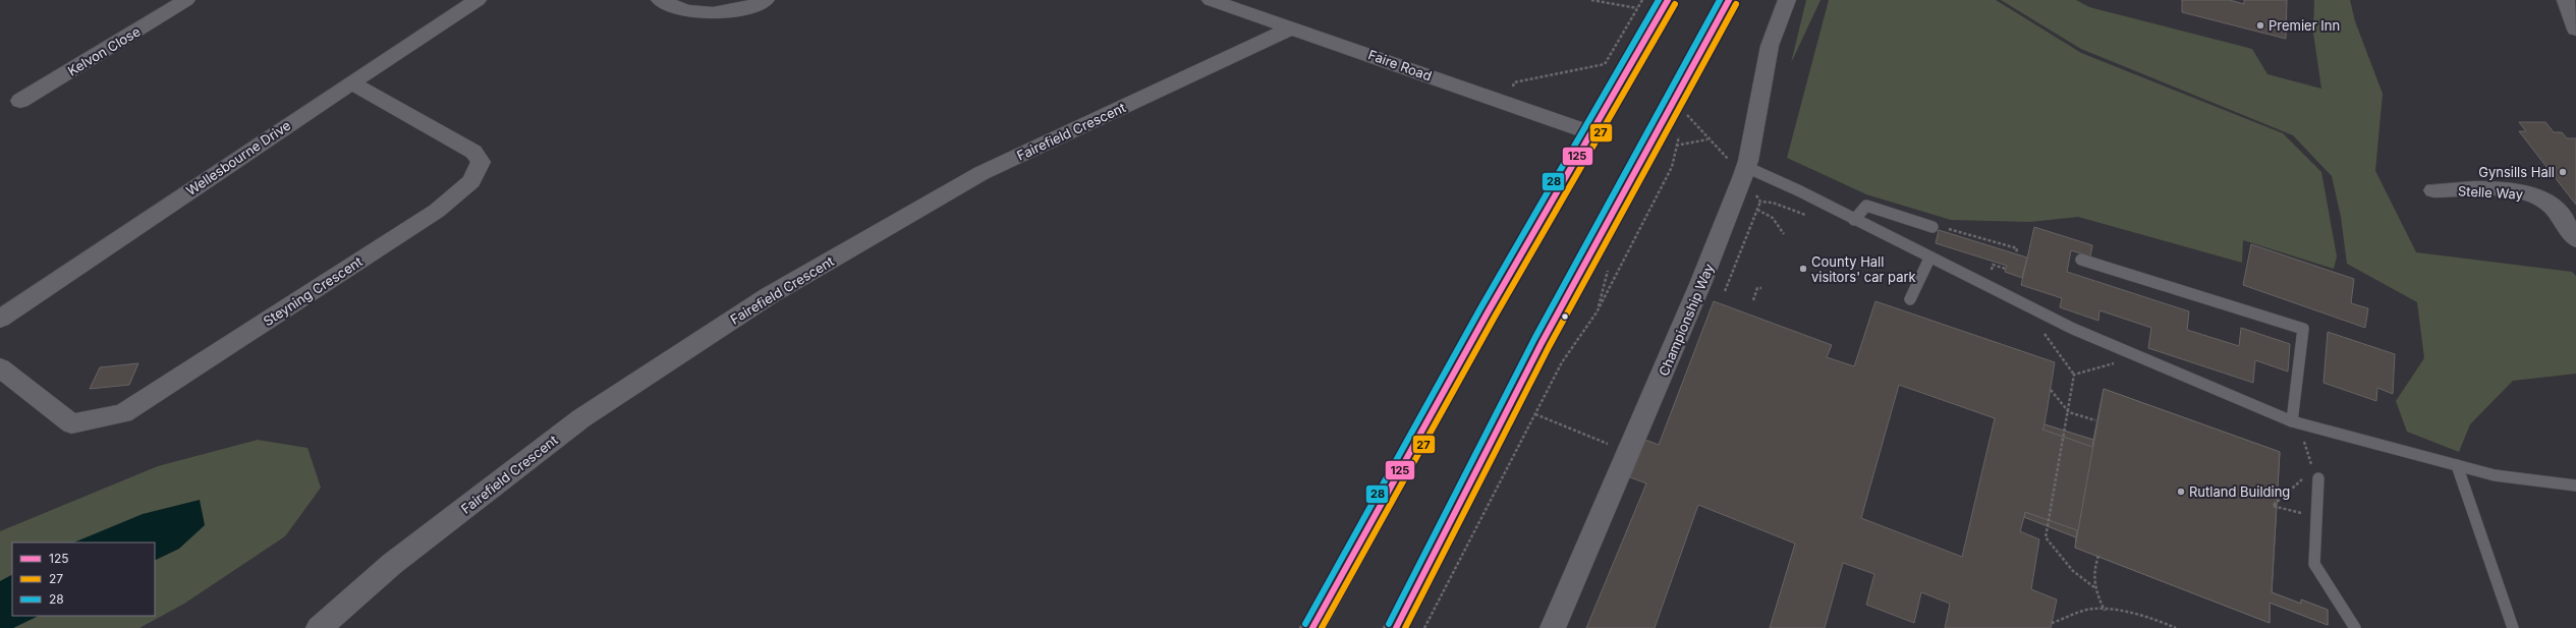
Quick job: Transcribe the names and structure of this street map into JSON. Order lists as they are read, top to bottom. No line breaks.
{"streets":{"street":["Kelvon Close","Faire Road","Fairefield Crescent","Wellesbourne Drive","Stelle Way","Steyning Crescent","Championship Way"]},"crossings":[["Faire Road","Fairefield Crescent"],["Wellesbourne Drive","Steyning Crescent"]],"places":["Premier Inn","Gynsills Hall","County Hall visitors' car park","Rutland Building"],"lines":["transit line 125","transit line 28","transit line 27"],"legend":["125","27","28"]}
